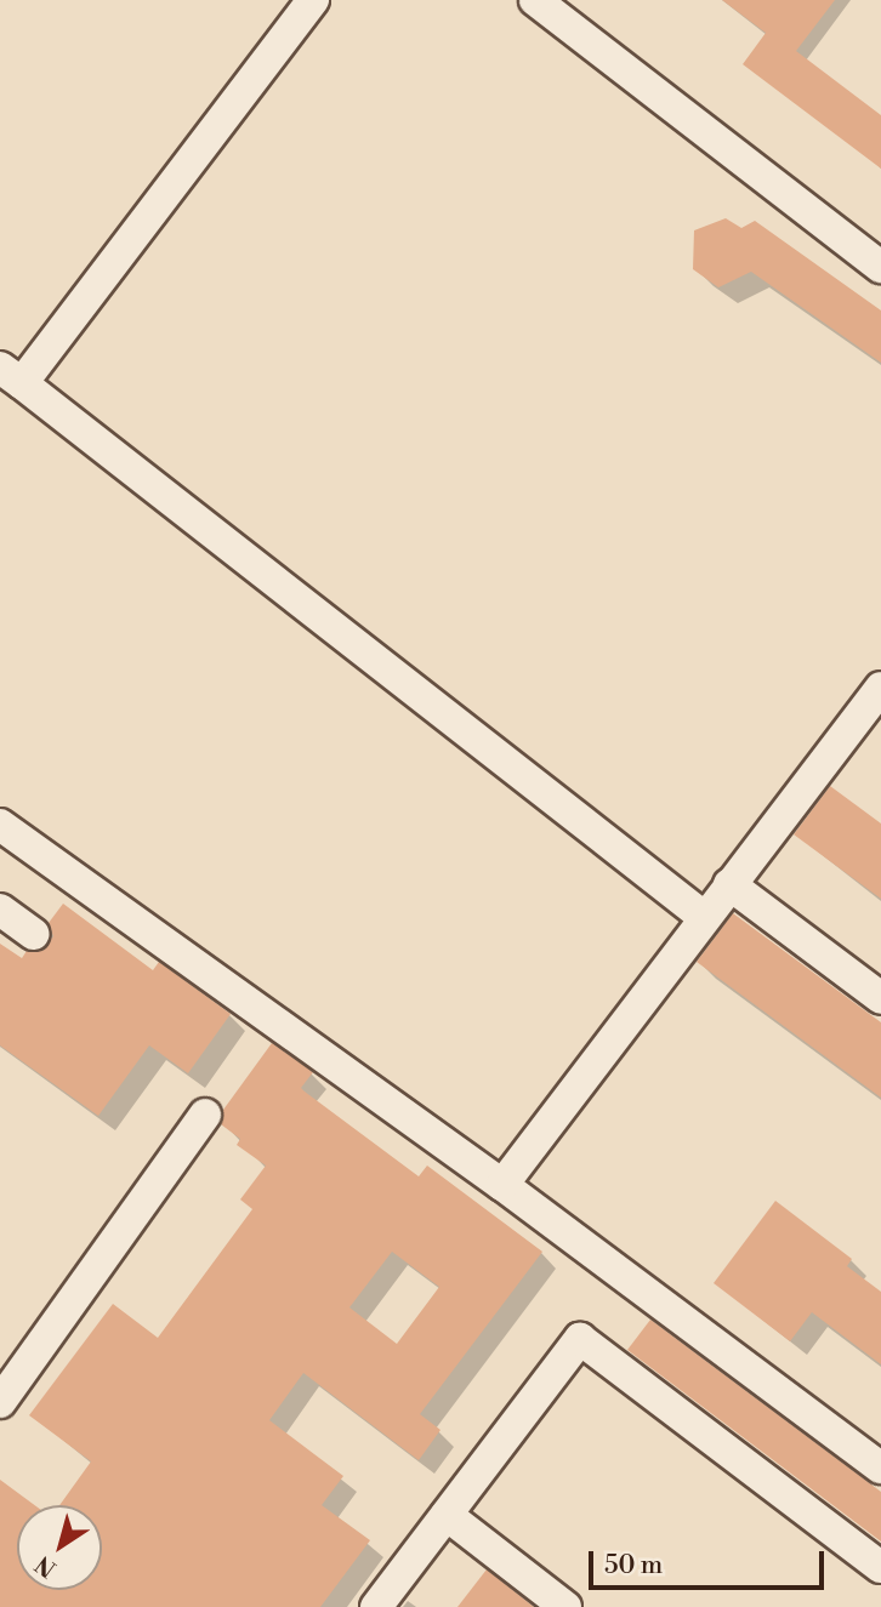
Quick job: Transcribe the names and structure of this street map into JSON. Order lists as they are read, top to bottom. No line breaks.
{"scale_bar":"50 m","north":"bottom left"}
